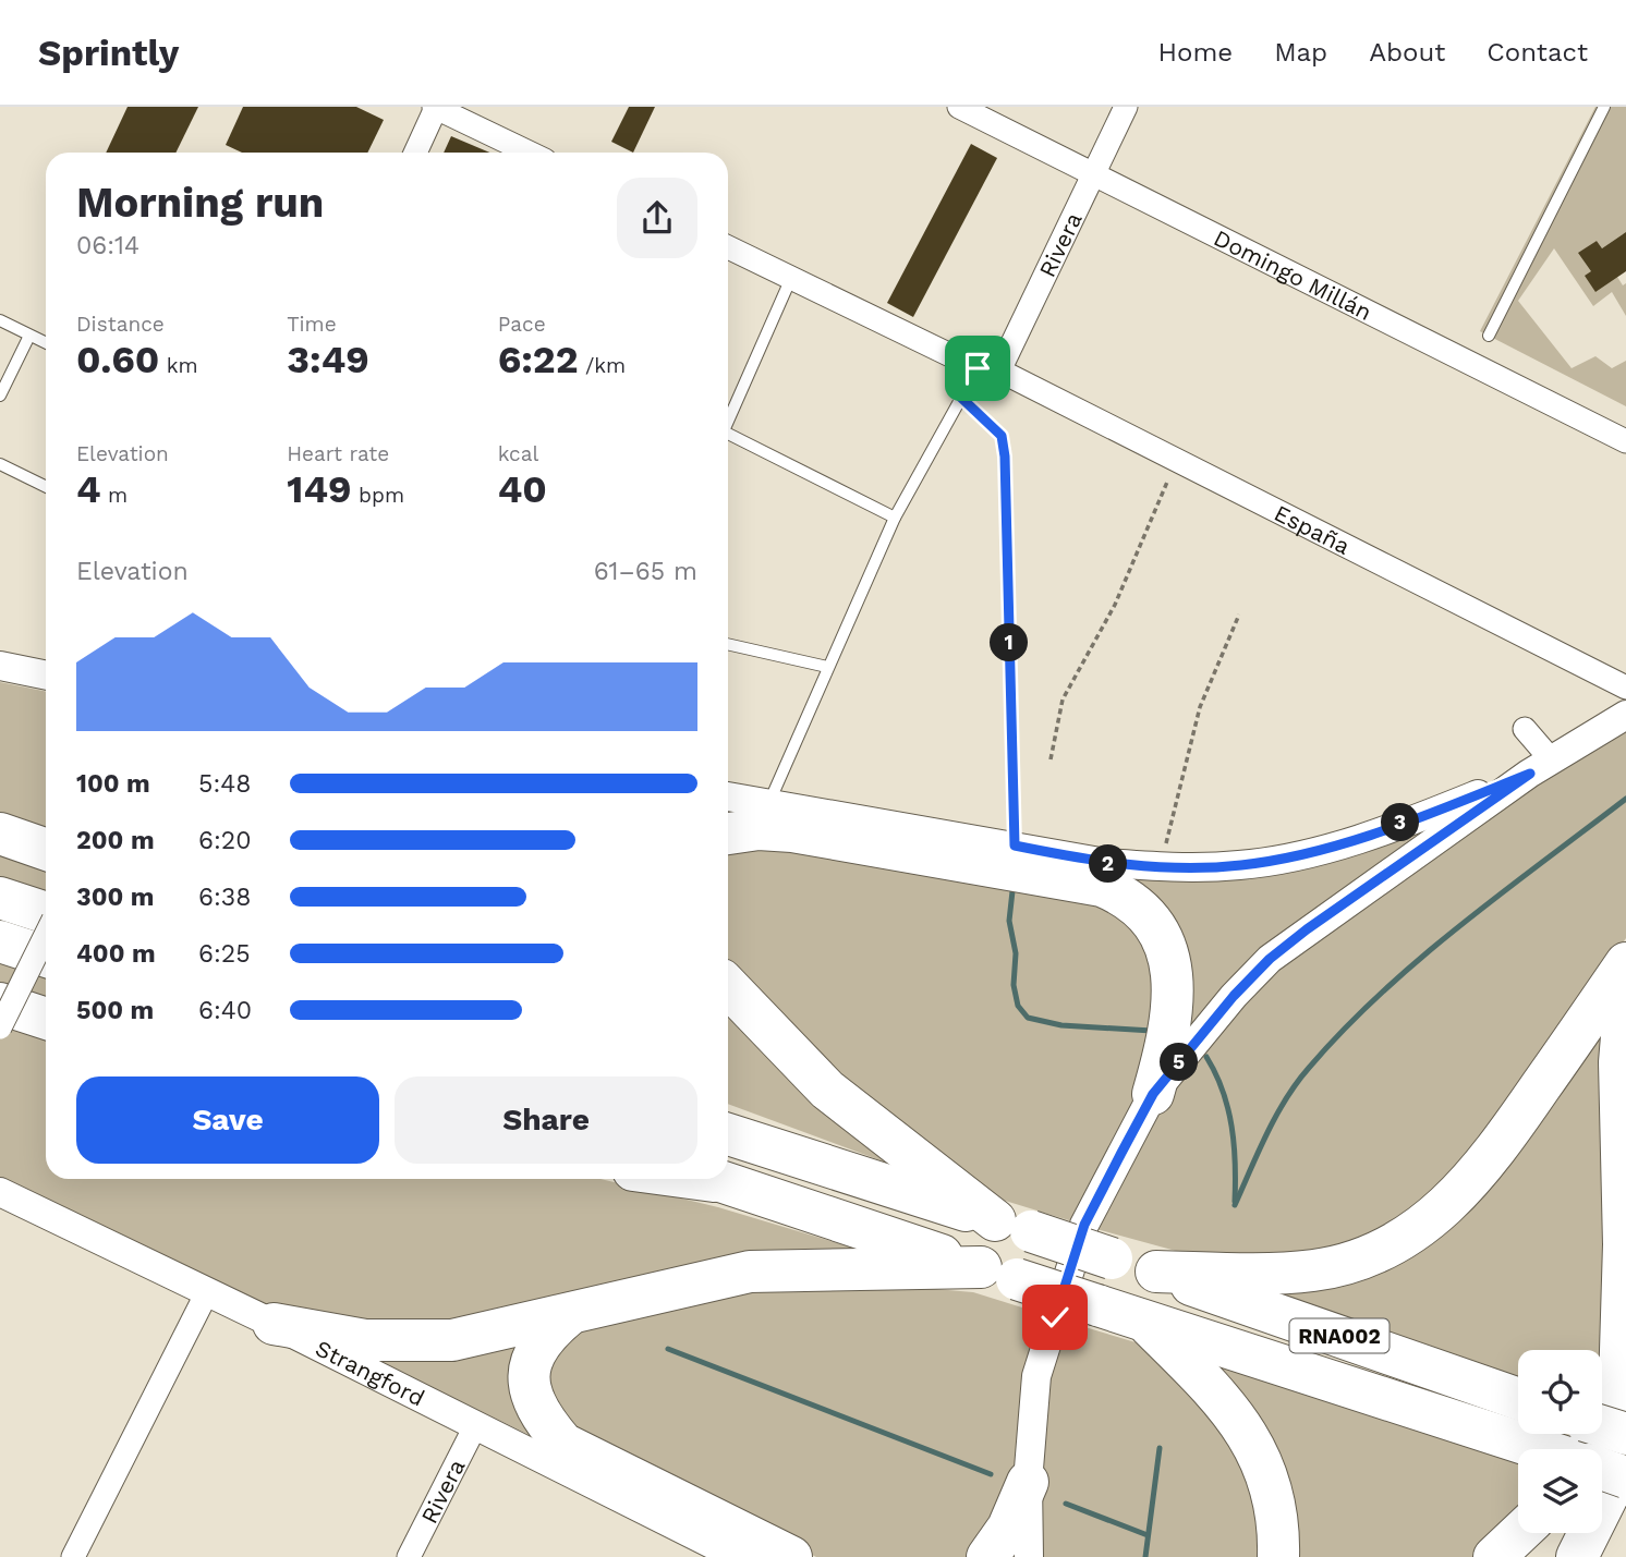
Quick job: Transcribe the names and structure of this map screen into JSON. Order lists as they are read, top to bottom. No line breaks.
{"streets":{"highway":["RNA002"],"street":["Rivera","Domingo Millán","España","Strangford"]},"crossings":[["Rivera","Domingo Millán"],["Rivera","España"],["Rivera","Strangford"]],"page":{"header":"Sprintly","nav":["Home","Map","About","Contact"],"heading":["Morning run","06:14"],"stats":[["Distance","0.60 km"],["Time","3:49"],["Pace","6:22 /km"],["Elevation","4 m"],["Heart rate","149 bpm"],["kcal","40"]],"chart":["Elevation","61–65 m"],"pins":["1","3","2","5"],"list":[{"name":"100 m","note":"5:48"},{"name":"200 m","note":"6:20"},{"name":"300 m","note":"6:38"},{"name":"400 m","note":"6:25"},{"name":"500 m","note":"6:40"}],"buttons":["Save","Share"]}}
